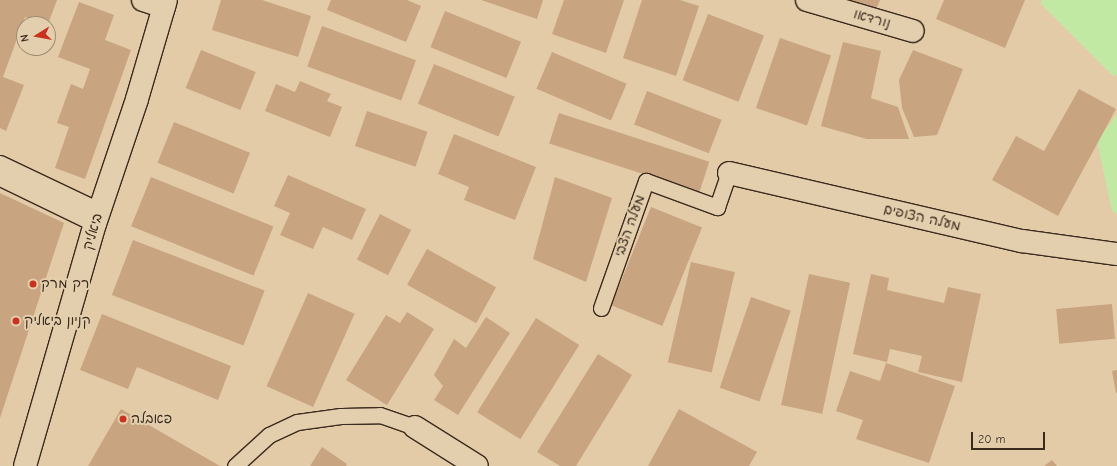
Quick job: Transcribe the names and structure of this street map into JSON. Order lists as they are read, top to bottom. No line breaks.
{"streets":{"street":["נורדאו","מעלה הצופים","ביאליק"],"lane":["מעלה הצבי"]},"crossings":[["מעלה הצופים","מעלה הצבי"]],"places":["רק מרק","קניון ביאליק","פאבלה"],"scale_bar":"20 m","north":"left"}
